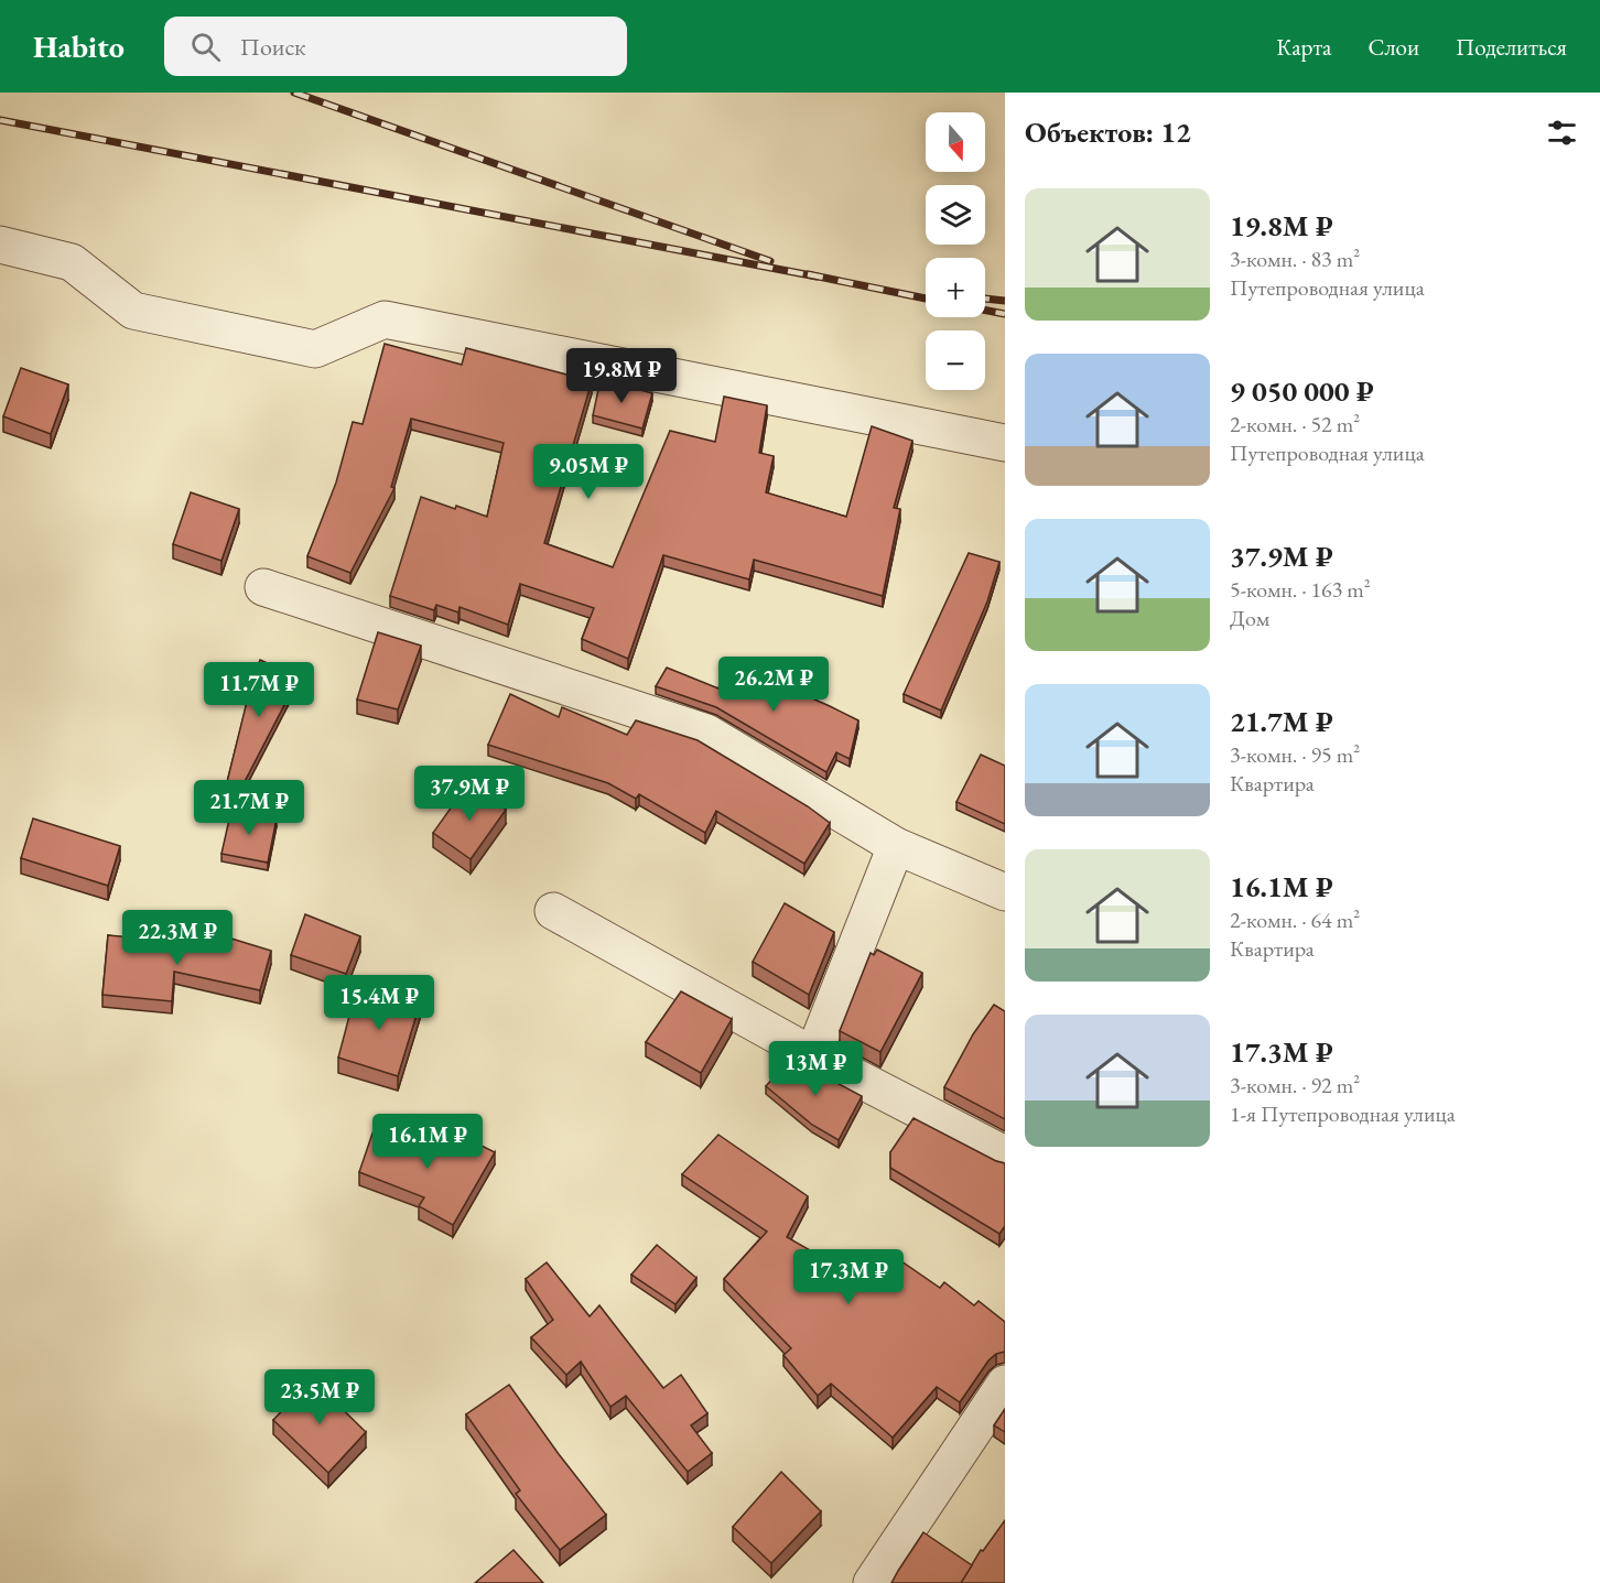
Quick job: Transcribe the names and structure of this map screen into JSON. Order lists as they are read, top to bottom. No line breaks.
{"north":"bottom","page":{"header":"Habito","search":"Поиск","nav":["Карта","Слои","Поделиться"],"heading":"Объектов: 12","map_buttons":["+","−"],"list":[{"name":"19.8M ₽","note":"3-комн. · 83 m² · Путепроводная улица"},{"name":"9 050 000 ₽","note":"2-комн. · 52 m² · Путепроводная улица"},{"name":"37.9M ₽","note":"5-комн. · 163 m² · Дом"},{"name":"21.7M ₽","note":"3-комн. · 95 m² · Квартира"},{"name":"16.1M ₽","note":"2-комн. · 64 m² · Квартира"},{"name":"17.3M ₽","note":"3-комн. · 92 m² · 1-я Путепроводная улица"}],"price":["19.8M ₽","9.05M ₽","26.2M ₽","11.7M ₽","37.9M ₽","21.7M ₽","22.3M ₽","15.4M ₽","13M ₽","16.1M ₽","17.3M ₽","23.5M ₽"]}}
